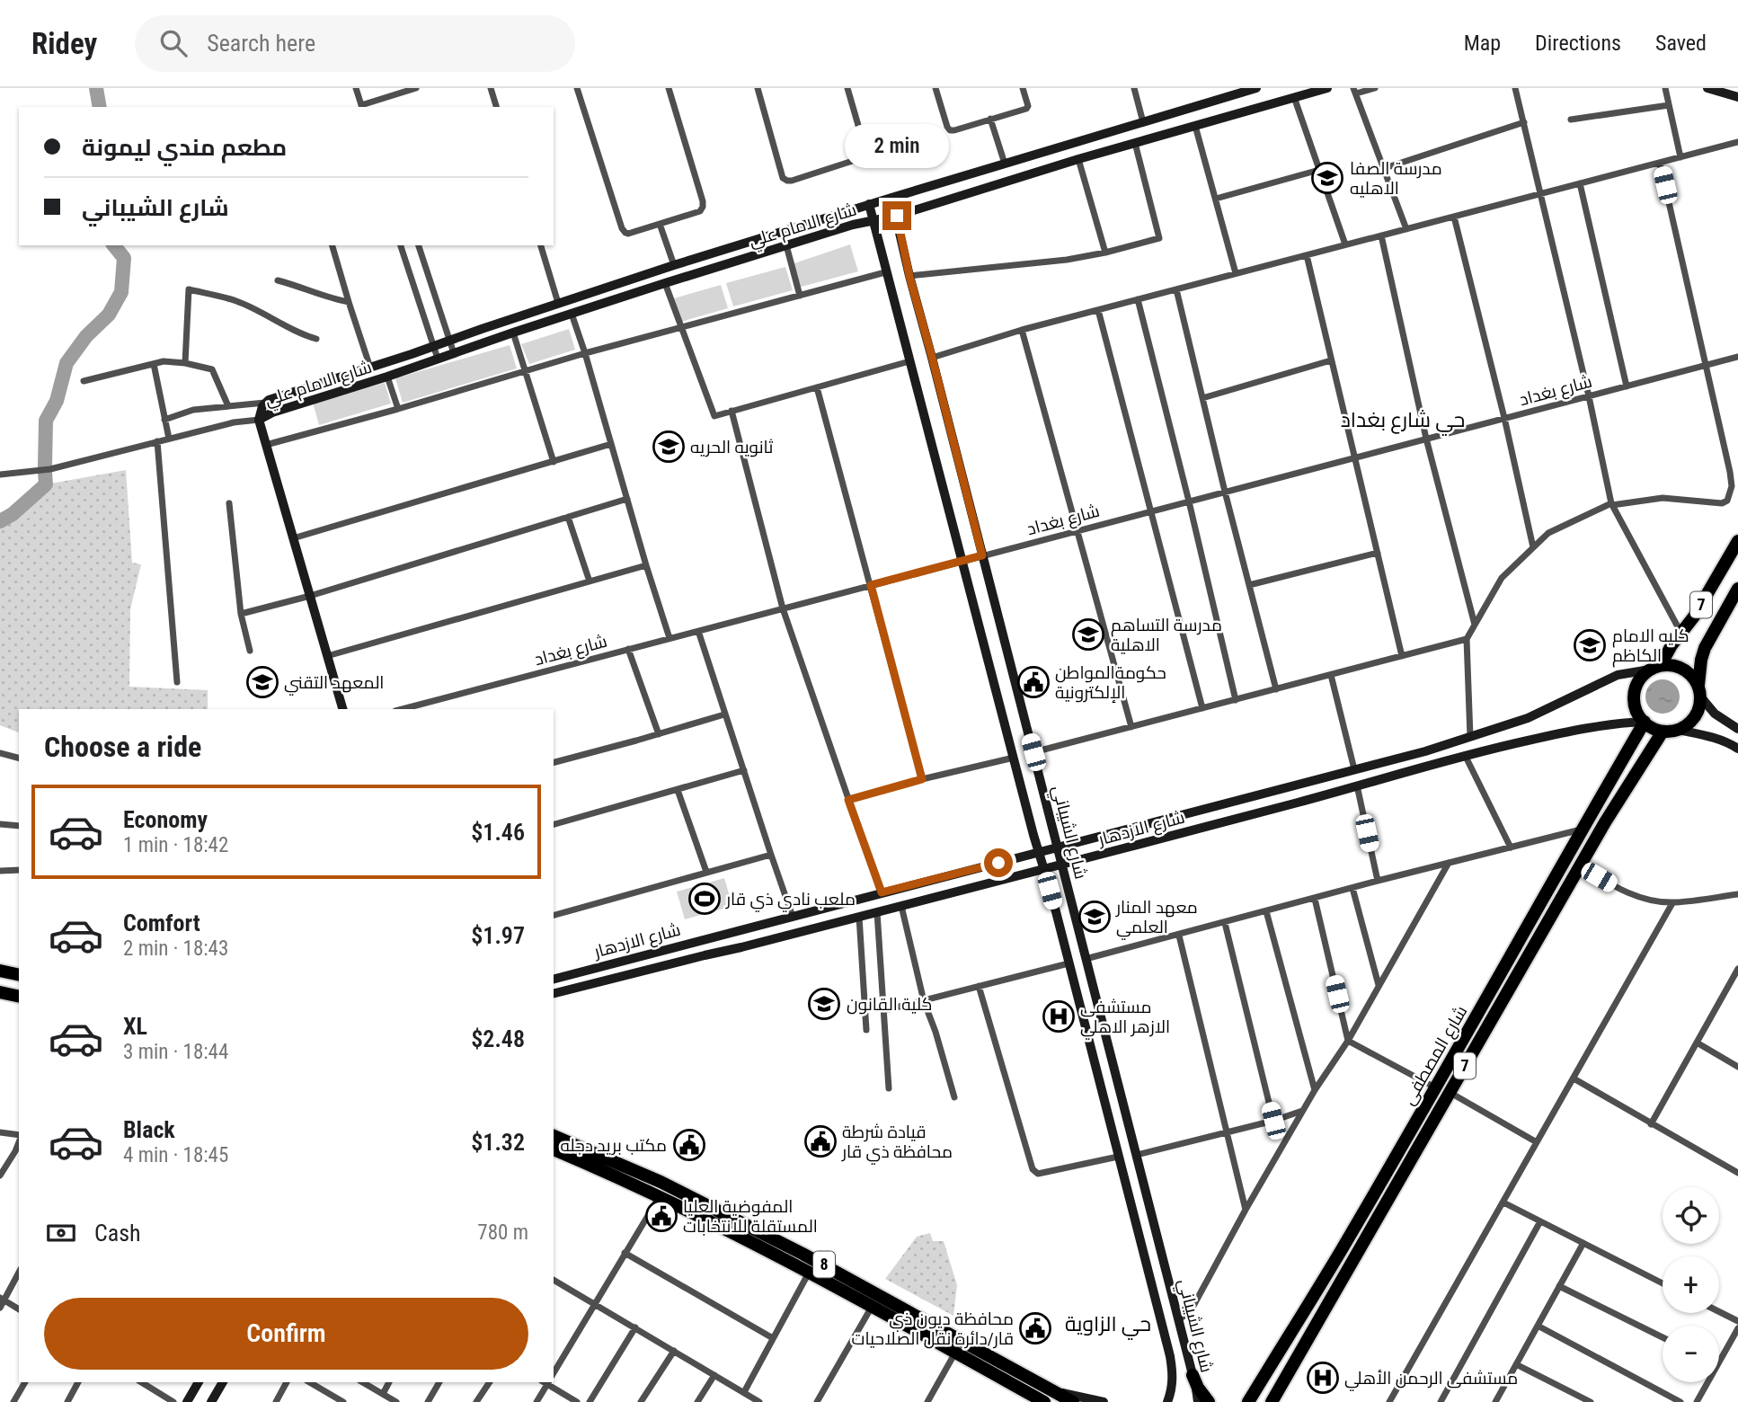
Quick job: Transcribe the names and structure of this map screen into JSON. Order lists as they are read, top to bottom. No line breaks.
{"streets":{"highway":["7","شارع المصطفى","8"],"main road":["شارع الامام علي","شارع الازدهار","شارع الشيباني"],"street":["شارع بغداد"]},"crossings":[["شارع الامام علي","شارع الشيباني"],["شارع بغداد","شارع الشيباني"],["7","شارع الازدهار"],["7","شارع المصطفى"],["شارع الازدهار","شارع الشيباني"],["شارع الازدهار","شارع المصطفى"]],"districts":["حي شارع بغداد","حي الزاوية"],"places":{"school or university":["مدرسة الصفا الاهليه","ثانويه الحريه","مدرسة التساهم الاهلية","كليه الامام الكاظم","المعهد التقني","معهد المنار العلمي","كلية القانون"],"public building":["حكومةالمواطن الإلكترونية","قيادة شرطة محافظة ذي قار","مكتب بريد دجله","المفوضية العليا المستقلة للانتخابات","محافظة ديون ذي قار/دائرة نقل الصلاحيات"],"sports":["ملعب نادي ذي قار"],"hospital":["مستشفى الازهر الاهلي","مستشفى الرحمن الأهلي"]},"page":{"header":"Ridey","search":"Search here","nav":["Map","Directions","Saved"],"banner":["مطعم مندي ليمونة","شارع الشيباني"],"bubble":"2 min","heading":"Choose a ride","list":[{"name":"Economy","note":"1 min · 18:42","value":"$1.46"},{"name":"Comfort","note":"2 min · 18:43","value":"$1.97"},{"name":"XL","note":"3 min · 18:44","value":"$2.48"},{"name":"Black","note":"4 min · 18:45","value":"$1.32"}],"map_buttons":["+","−"],"pay":["Cash","780 m"],"buttons":"Confirm"}}
